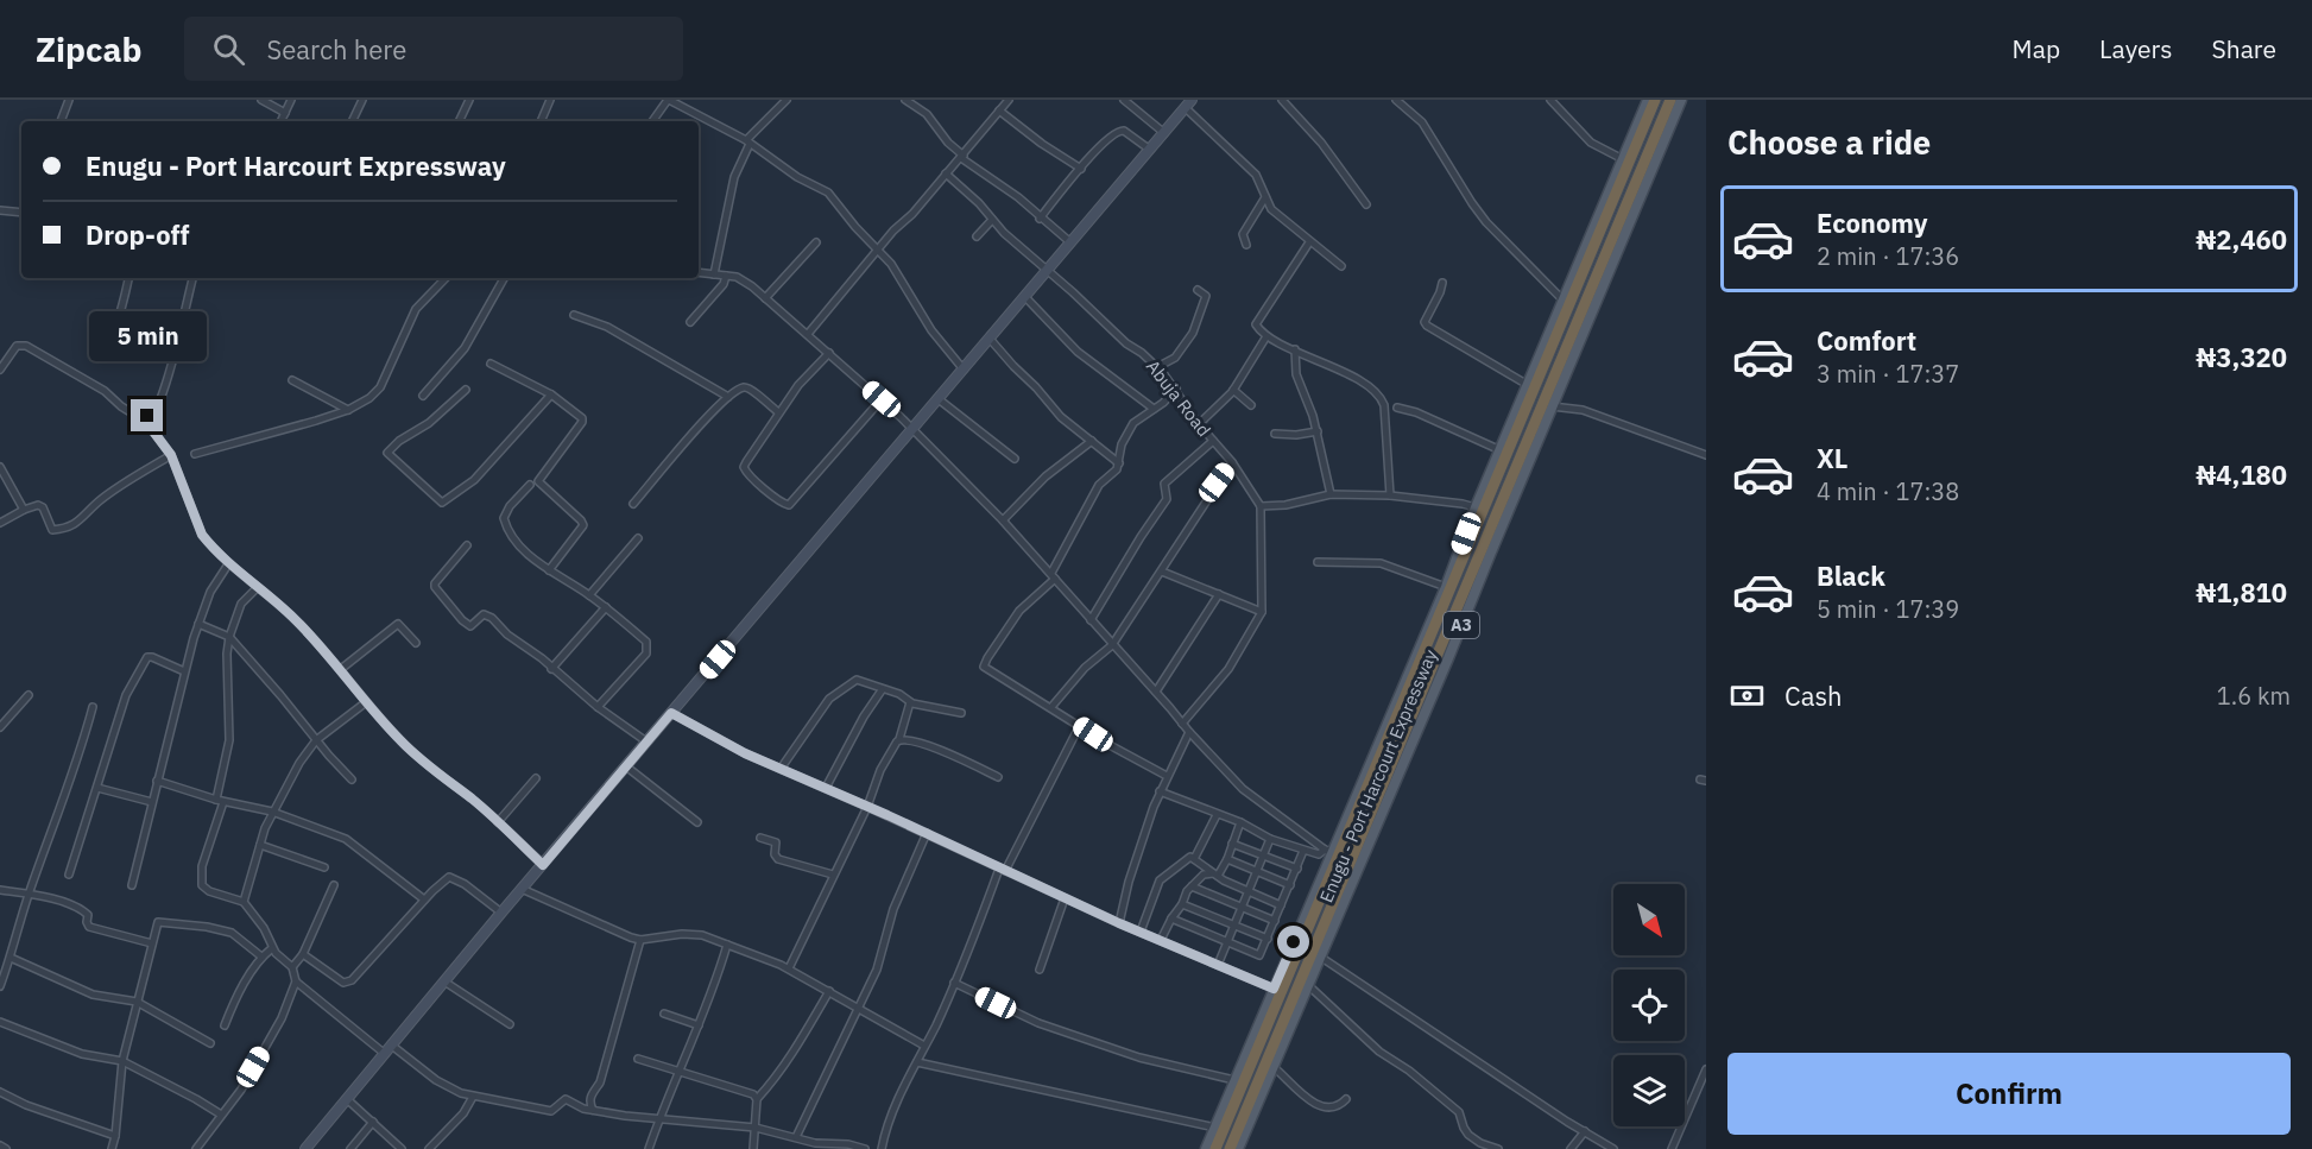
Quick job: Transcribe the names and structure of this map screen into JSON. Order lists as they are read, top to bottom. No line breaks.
{"streets":{"highway":["A3","Enugu - Port Harcourt Expressway"],"street":["Abuja Road"]},"north":"bottom right","page":{"header":"Zipcab","search":"Search here","nav":["Map","Layers","Share"],"heading":"Choose a ride","banner":["Enugu - Port Harcourt Expressway","Drop-off"],"list":[{"name":"Economy","note":"2 min · 17:36","value":"₦2,460"},{"name":"Comfort","note":"3 min · 17:37","value":"₦3,320"},{"name":"XL","note":"4 min · 17:38","value":"₦4,180"},{"name":"Black","note":"5 min · 17:39","value":"₦1,810"}],"bubble":"5 min","pay":["Cash","1.6 km"],"buttons":"Confirm"}}
